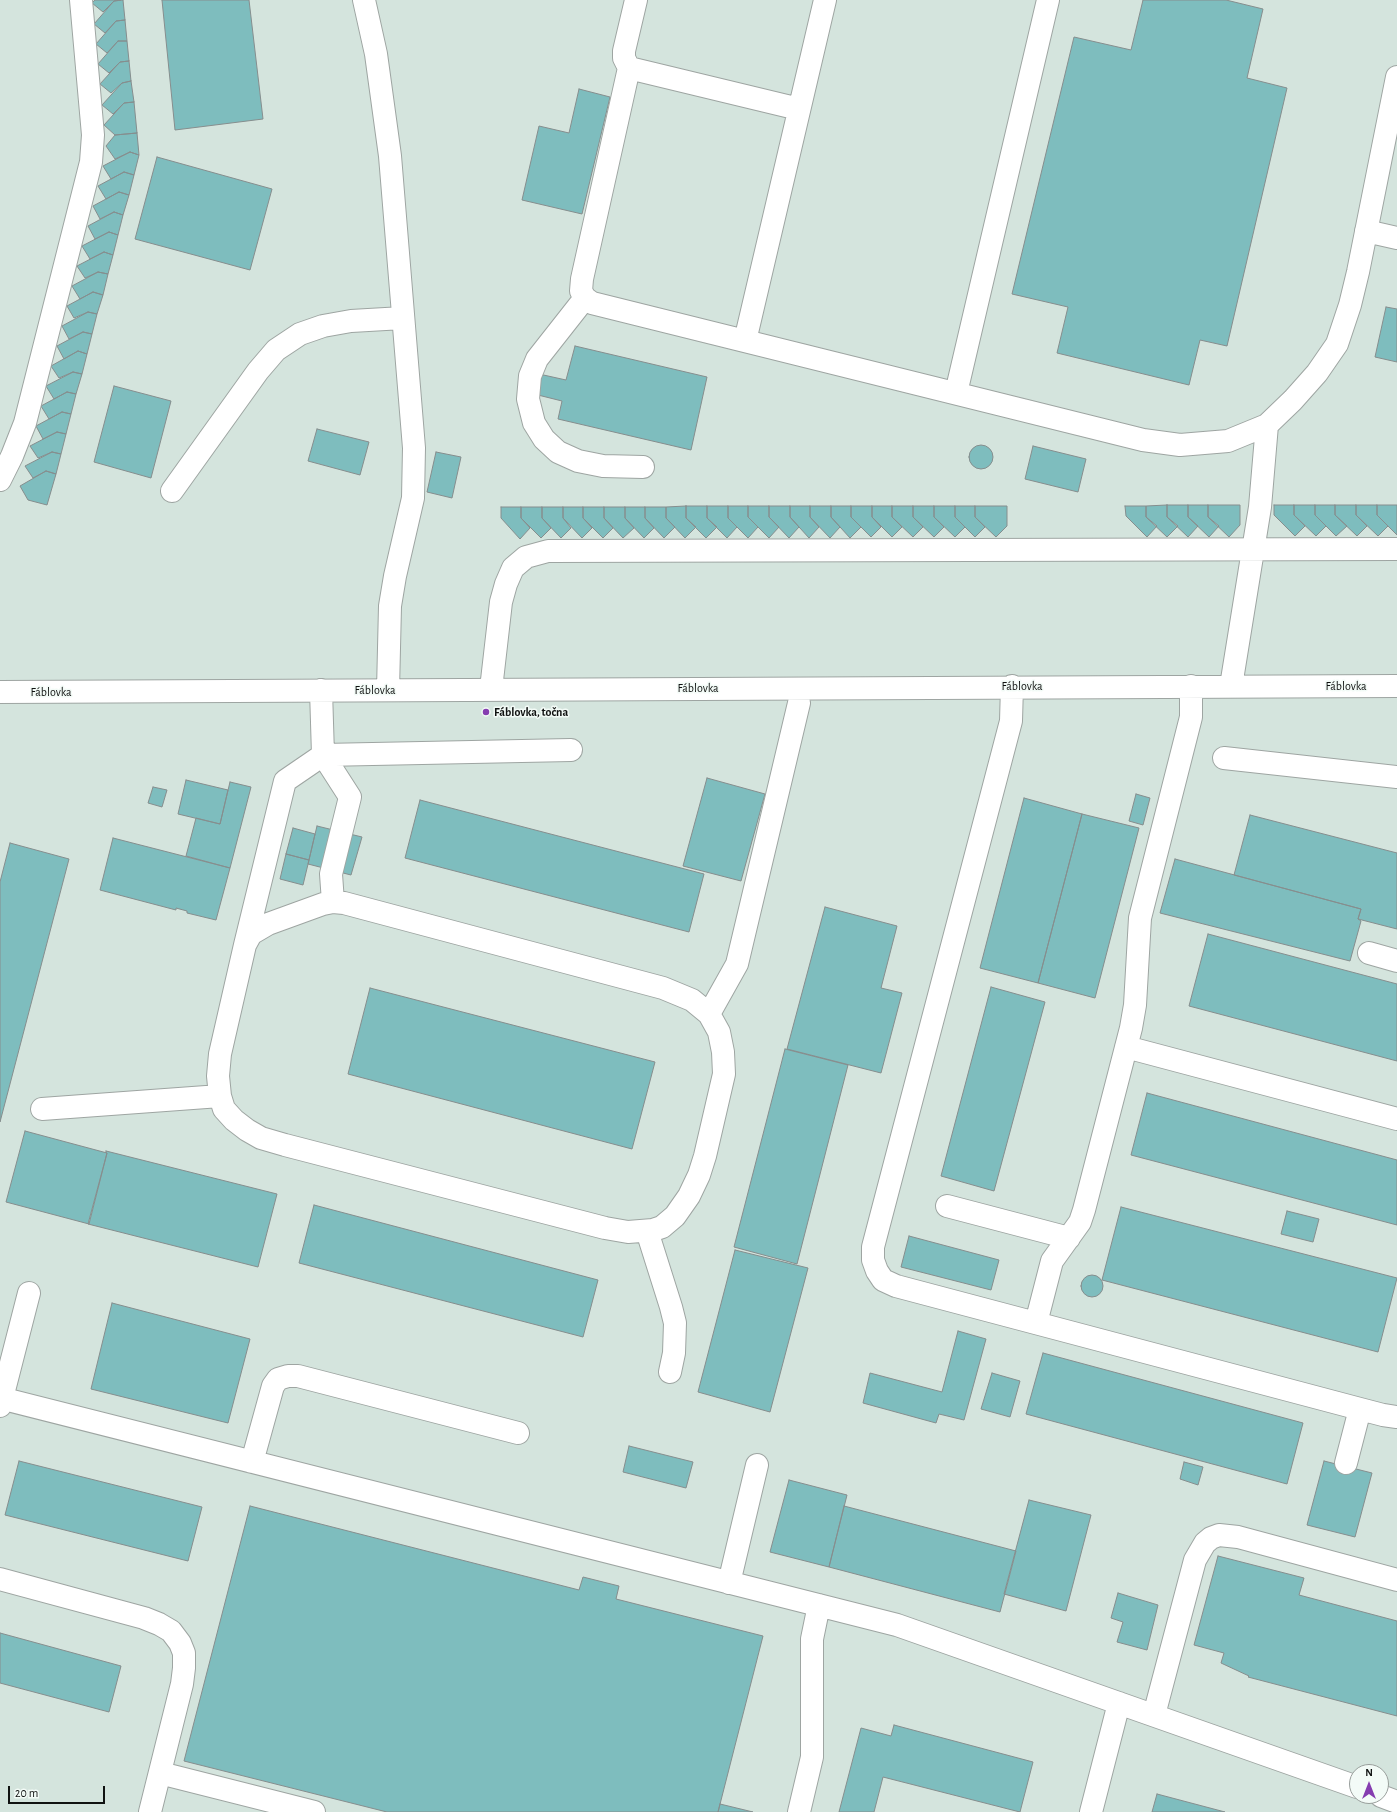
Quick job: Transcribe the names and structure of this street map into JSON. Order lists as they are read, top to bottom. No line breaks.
{"streets":{"street":["Fáblovka"]},"places":["Fáblovka, točna"],"scale_bar":"20 m","north":"top"}
